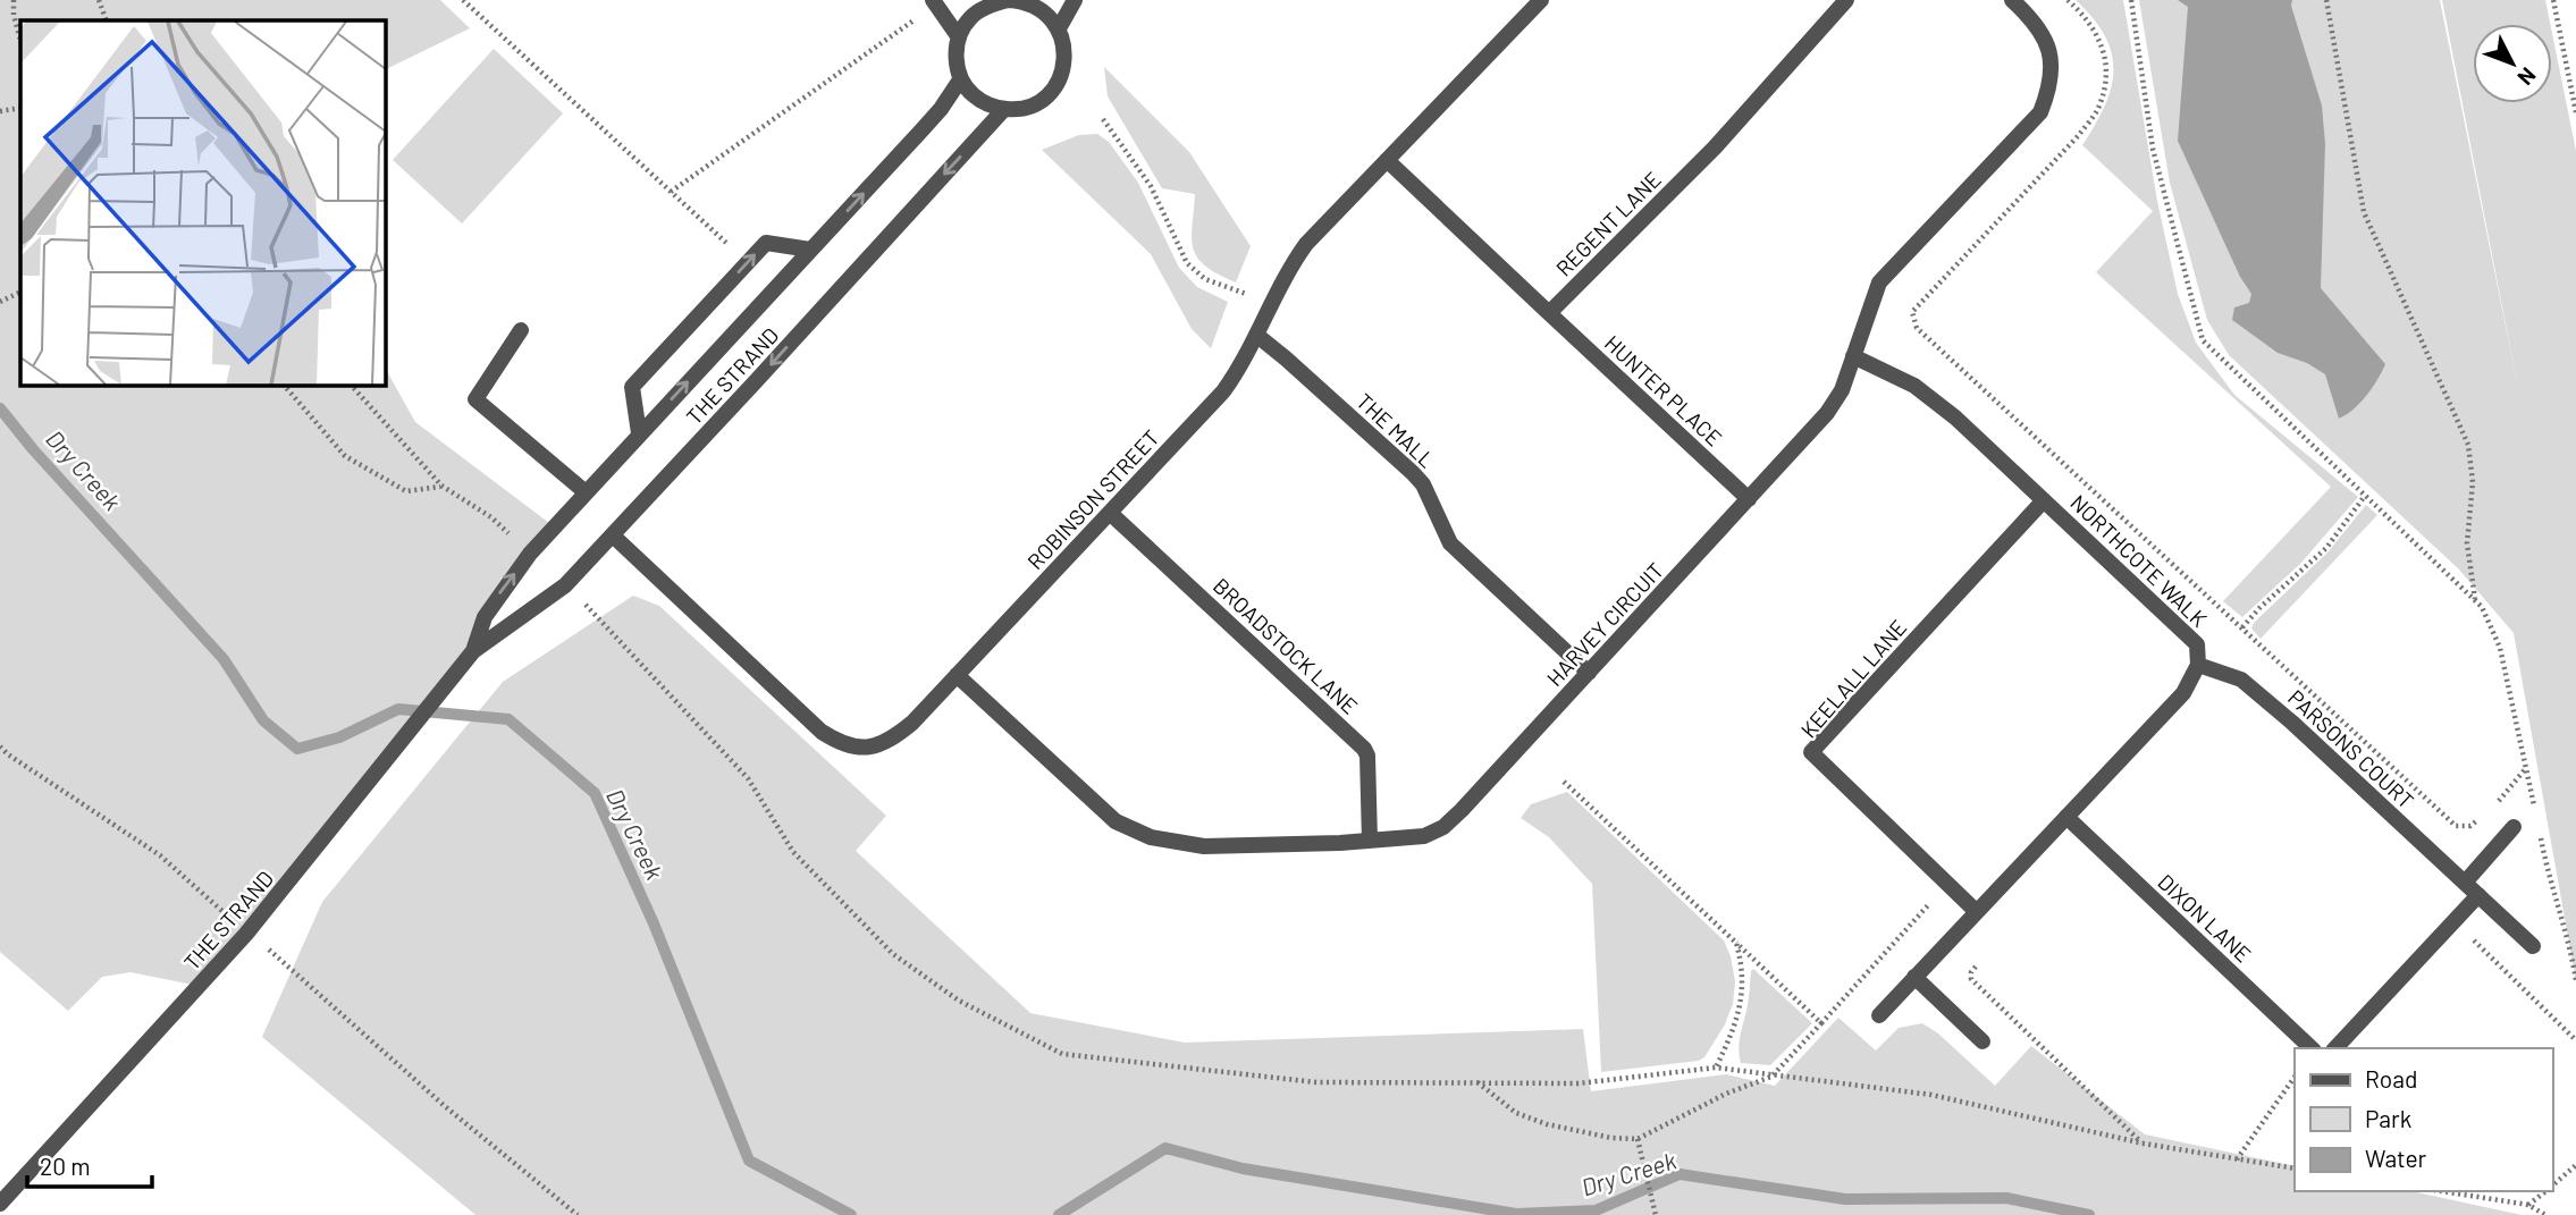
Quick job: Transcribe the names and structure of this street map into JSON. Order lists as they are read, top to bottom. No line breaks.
{"streets":{"street":["REGENT LANE","THE STRAND","HUNTER PLACE","THE MALL","ROBINSON STREET","NORTHCOTE WALK","HARVEY CIRCUIT","BROADSTOCK LANE","KEELALL LANE","PARSONS COURT","DIXON LANE"]},"crossings":[["REGENT LANE","HUNTER PLACE"],["THE STRAND","ROBINSON STREET"],["HUNTER PLACE","HARVEY CIRCUIT"],["THE MALL","ROBINSON STREET"],["THE MALL","HARVEY CIRCUIT"],["ROBINSON STREET","HARVEY CIRCUIT"],["ROBINSON STREET","BROADSTOCK LANE"],["NORTHCOTE WALK","HARVEY CIRCUIT"],["NORTHCOTE WALK","KEELALL LANE"],["NORTHCOTE WALK","PARSONS COURT"],["HARVEY CIRCUIT","BROADSTOCK LANE"]],"water":["Dry Creek"],"legend":["Road","Park","Water"],"scale_bar":"20 m","north":"bottom right"}
